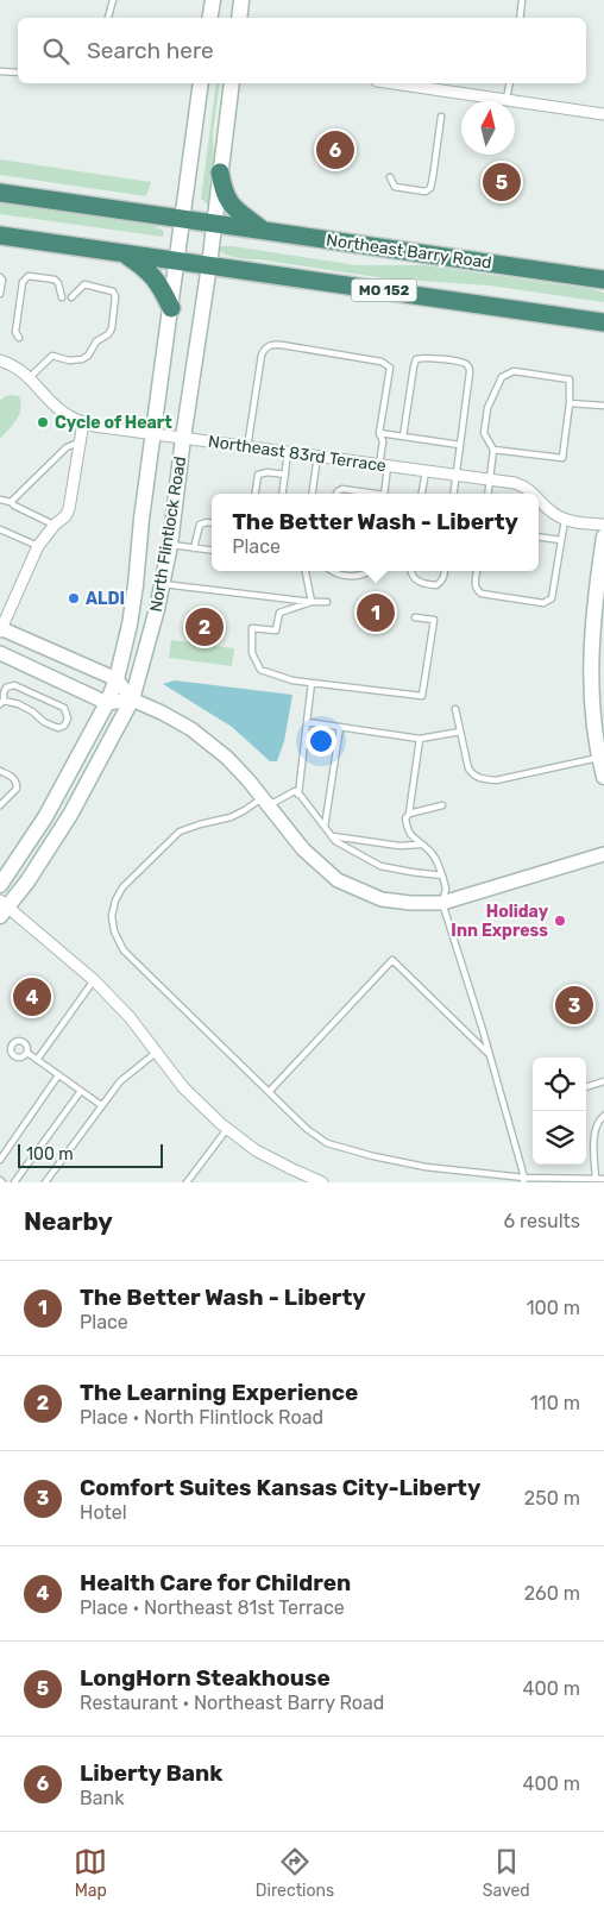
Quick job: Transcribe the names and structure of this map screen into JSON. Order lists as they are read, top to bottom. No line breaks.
{"streets":{"highway":["Northeast Barry Road","MO 152"],"main road":["North Flintlock Road"],"street":["Northeast 83rd Terrace"]},"crossings":[["Northeast Barry Road","North Flintlock Road"],["MO 152","North Flintlock Road"],["Northeast 83rd Terrace","North Flintlock Road"]],"places":["Cycle of Heart","ALDI","Holiday Inn Express"],"scale_bar":"100 m","north":"top","page":{"search":"Search here","pins":["6","5","1","2","4","3"],"popup":["The Better Wash - Liberty","Place"],"scale":"100 m","heading":["Nearby","6 results"],"list":[{"mark":"1","name":"The Better Wash - Liberty","note":"Place","value":"100 m"},{"mark":"2","name":"The Learning Experience","note":"Place · North Flintlock Road","value":"110 m"},{"mark":"3","name":"Comfort Suites Kansas City-Liberty","note":"Hotel","value":"250 m"},{"mark":"4","name":"Health Care for Children","note":"Place · Northeast 81st Terrace","value":"260 m"},{"mark":"5","name":"LongHorn Steakhouse","note":"Restaurant · Northeast Barry Road","value":"400 m"},{"mark":"6","name":"Liberty Bank","note":"Bank","value":"400 m"}],"nav":["Map","Directions","Saved"]}}
